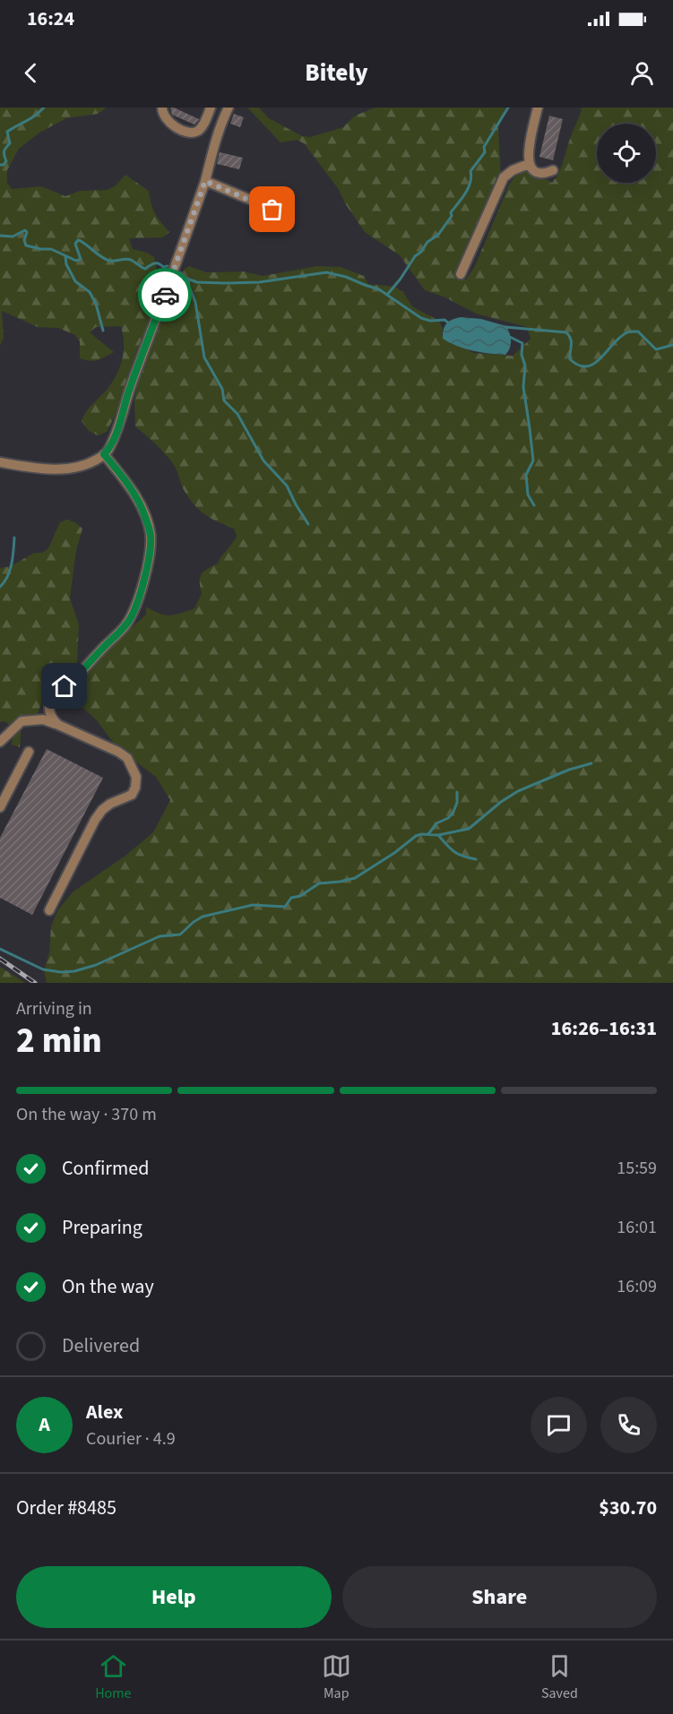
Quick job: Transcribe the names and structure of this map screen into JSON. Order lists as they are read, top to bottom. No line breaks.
{"page":{"status":"16:24","header":"Bitely","heading":["2 min","Arriving in","16:26–16:31"],"panel":["Alex","Courier · 4.9","Order #8485","$30.70"],"bar":"On the way · 370 m","list":[["Confirmed","15:59"],["Preparing","16:01"],["On the way","16:09"],"Delivered"],"round":"A","buttons":["Help","Share"],"tabs":["Home","Map","Saved"]}}
